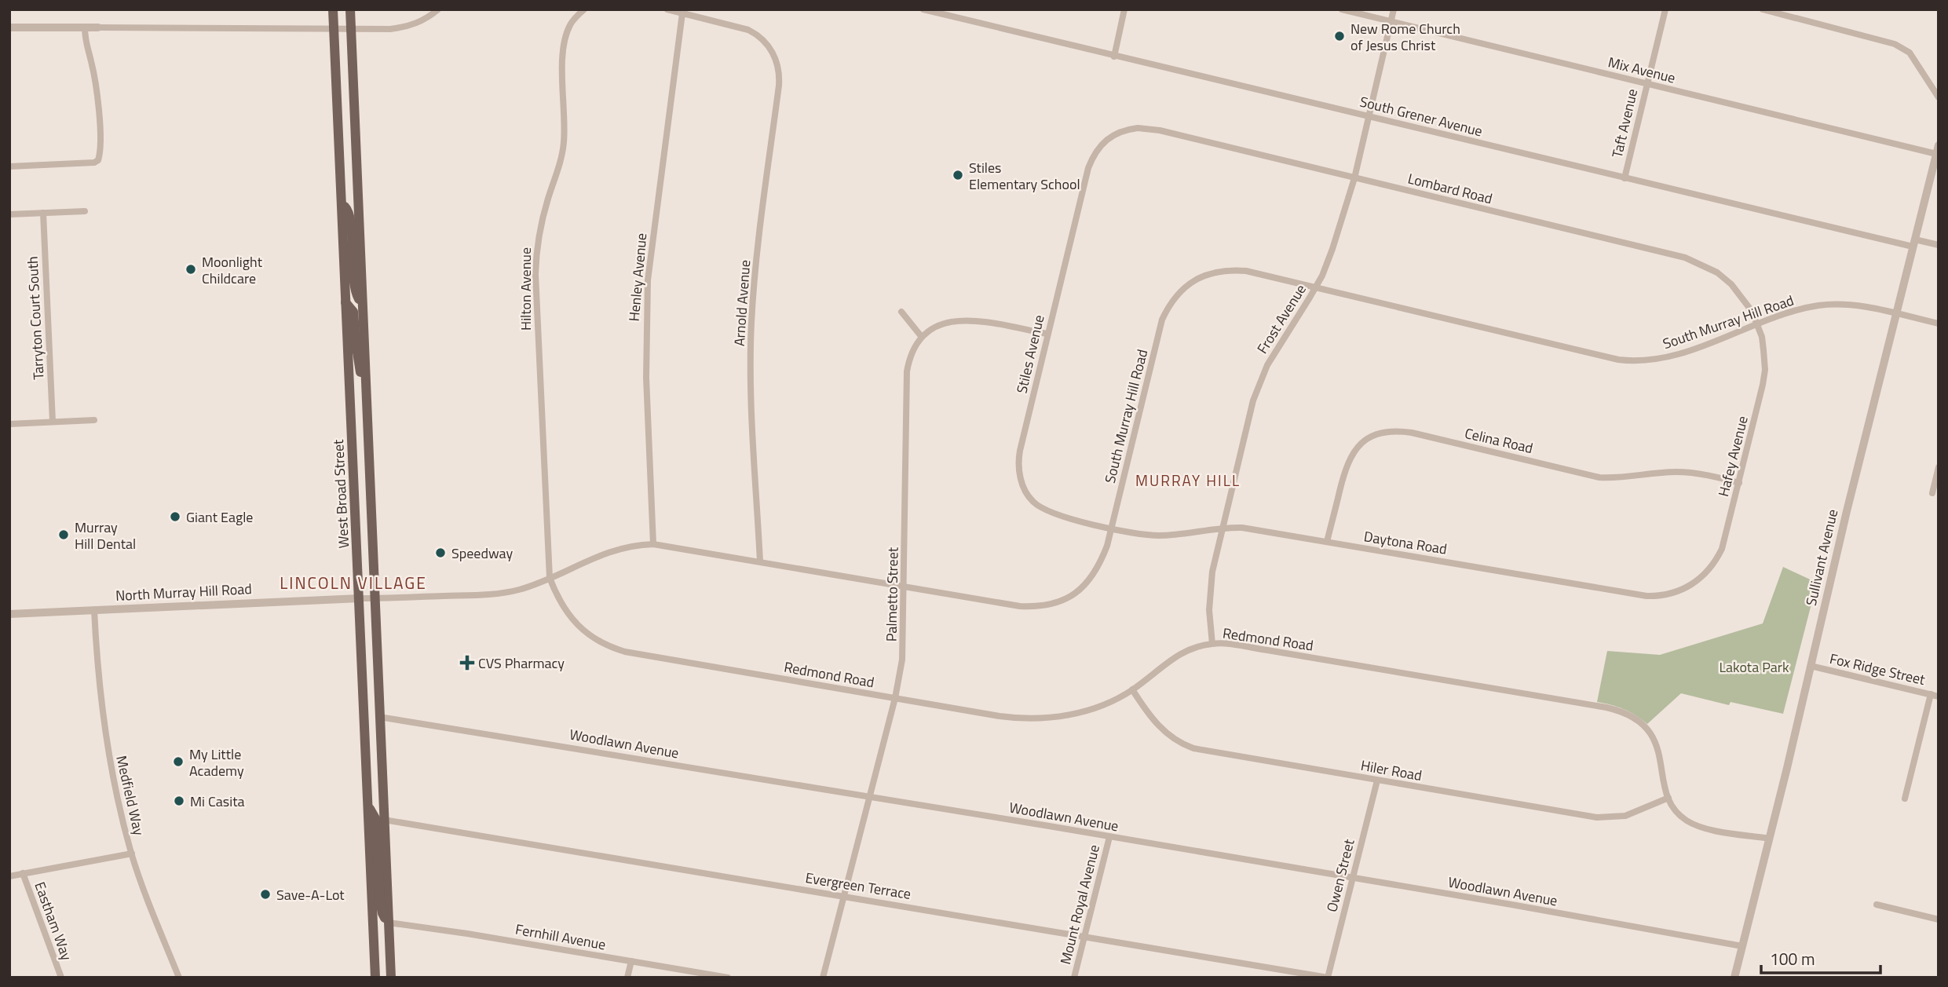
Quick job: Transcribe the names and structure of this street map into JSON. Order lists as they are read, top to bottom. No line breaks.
{"streets":{"main road":["West Broad Street"],"street":["Mix Avenue","South Grener Avenue","Taft Avenue","Lombard Road","Henley Avenue","Hilton Avenue","Arnold Avenue","Tarryton Court South","Frost Avenue","South Murray Hill Road","Stiles Avenue","Celina Road","Hafey Avenue","Daytona Road","Sullivant Avenue","North Murray Hill Road","Palmetto Street","Redmond Road","Fox Ridge Street","Woodlawn Avenue","Hiler Road","Medfield Way","Owen Street","Evergreen Terrace","Mount Royal Avenue","Eastham Way","Fernhill Avenue"]},"crossings":[["Mix Avenue","Taft Avenue"],["Mix Avenue","Frost Avenue"],["Mix Avenue","Sullivant Avenue"],["South Grener Avenue","Taft Avenue"],["South Grener Avenue","Frost Avenue"],["South Grener Avenue","Sullivant Avenue"],["Lombard Road","Frost Avenue"],["Lombard Road","South Murray Hill Road"],["Lombard Road","Stiles Avenue"],["Lombard Road","Hafey Avenue"],["Henley Avenue","Arnold Avenue"],["Henley Avenue","South Murray Hill Road"],["Hilton Avenue","South Murray Hill Road"],["Hilton Avenue","Redmond Road"],["Arnold Avenue","South Murray Hill Road"],["Frost Avenue","South Murray Hill Road"],["Frost Avenue","Daytona Road"],["Frost Avenue","Redmond Road"],["South Murray Hill Road","Stiles Avenue"],["South Murray Hill Road","Hafey Avenue"],["South Murray Hill Road","West Broad Street"],["South Murray Hill Road","Daytona Road"],["South Murray Hill Road","Sullivant Avenue"],["South Murray Hill Road","North Murray Hill Road"],["South Murray Hill Road","Palmetto Street"],["South Murray Hill Road","Redmond Road"],["Stiles Avenue","Daytona Road"],["Celina Road","Hafey Avenue"],["Celina Road","Daytona Road"],["Hafey Avenue","Daytona Road"],["West Broad Street","North Murray Hill Road"],["West Broad Street","Woodlawn Avenue"],["West Broad Street","Evergreen Terrace"],["West Broad Street","Fernhill Avenue"],["Sullivant Avenue","Redmond Road"],["Sullivant Avenue","Fox Ridge Street"],["Sullivant Avenue","Woodlawn Avenue"],["North Murray Hill Road","Medfield Way"],["Palmetto Street","Redmond Road"],["Palmetto Street","Woodlawn Avenue"],["Palmetto Street","Evergreen Terrace"],["Redmond Road","Hiler Road"],["Woodlawn Avenue","Owen Street"],["Woodlawn Avenue","Mount Royal Avenue"],["Hiler Road","Owen Street"],["Owen Street","Evergreen Terrace"],["Evergreen Terrace","Mount Royal Avenue"]],"districts":["MURRAY HILL","LINCOLN VILLAGE"],"parks":["Lakota Park"],"places":{"other":["New Rome Church of Jesus Christ","Stiles Elementary School","Moonlight Childcare","Giant Eagle","Murray Hill Dental","Speedway","My Little Academy","Mi Casita","Save-A-Lot"],"health":["CVS Pharmacy"]},"scale_bar":"100 m"}
